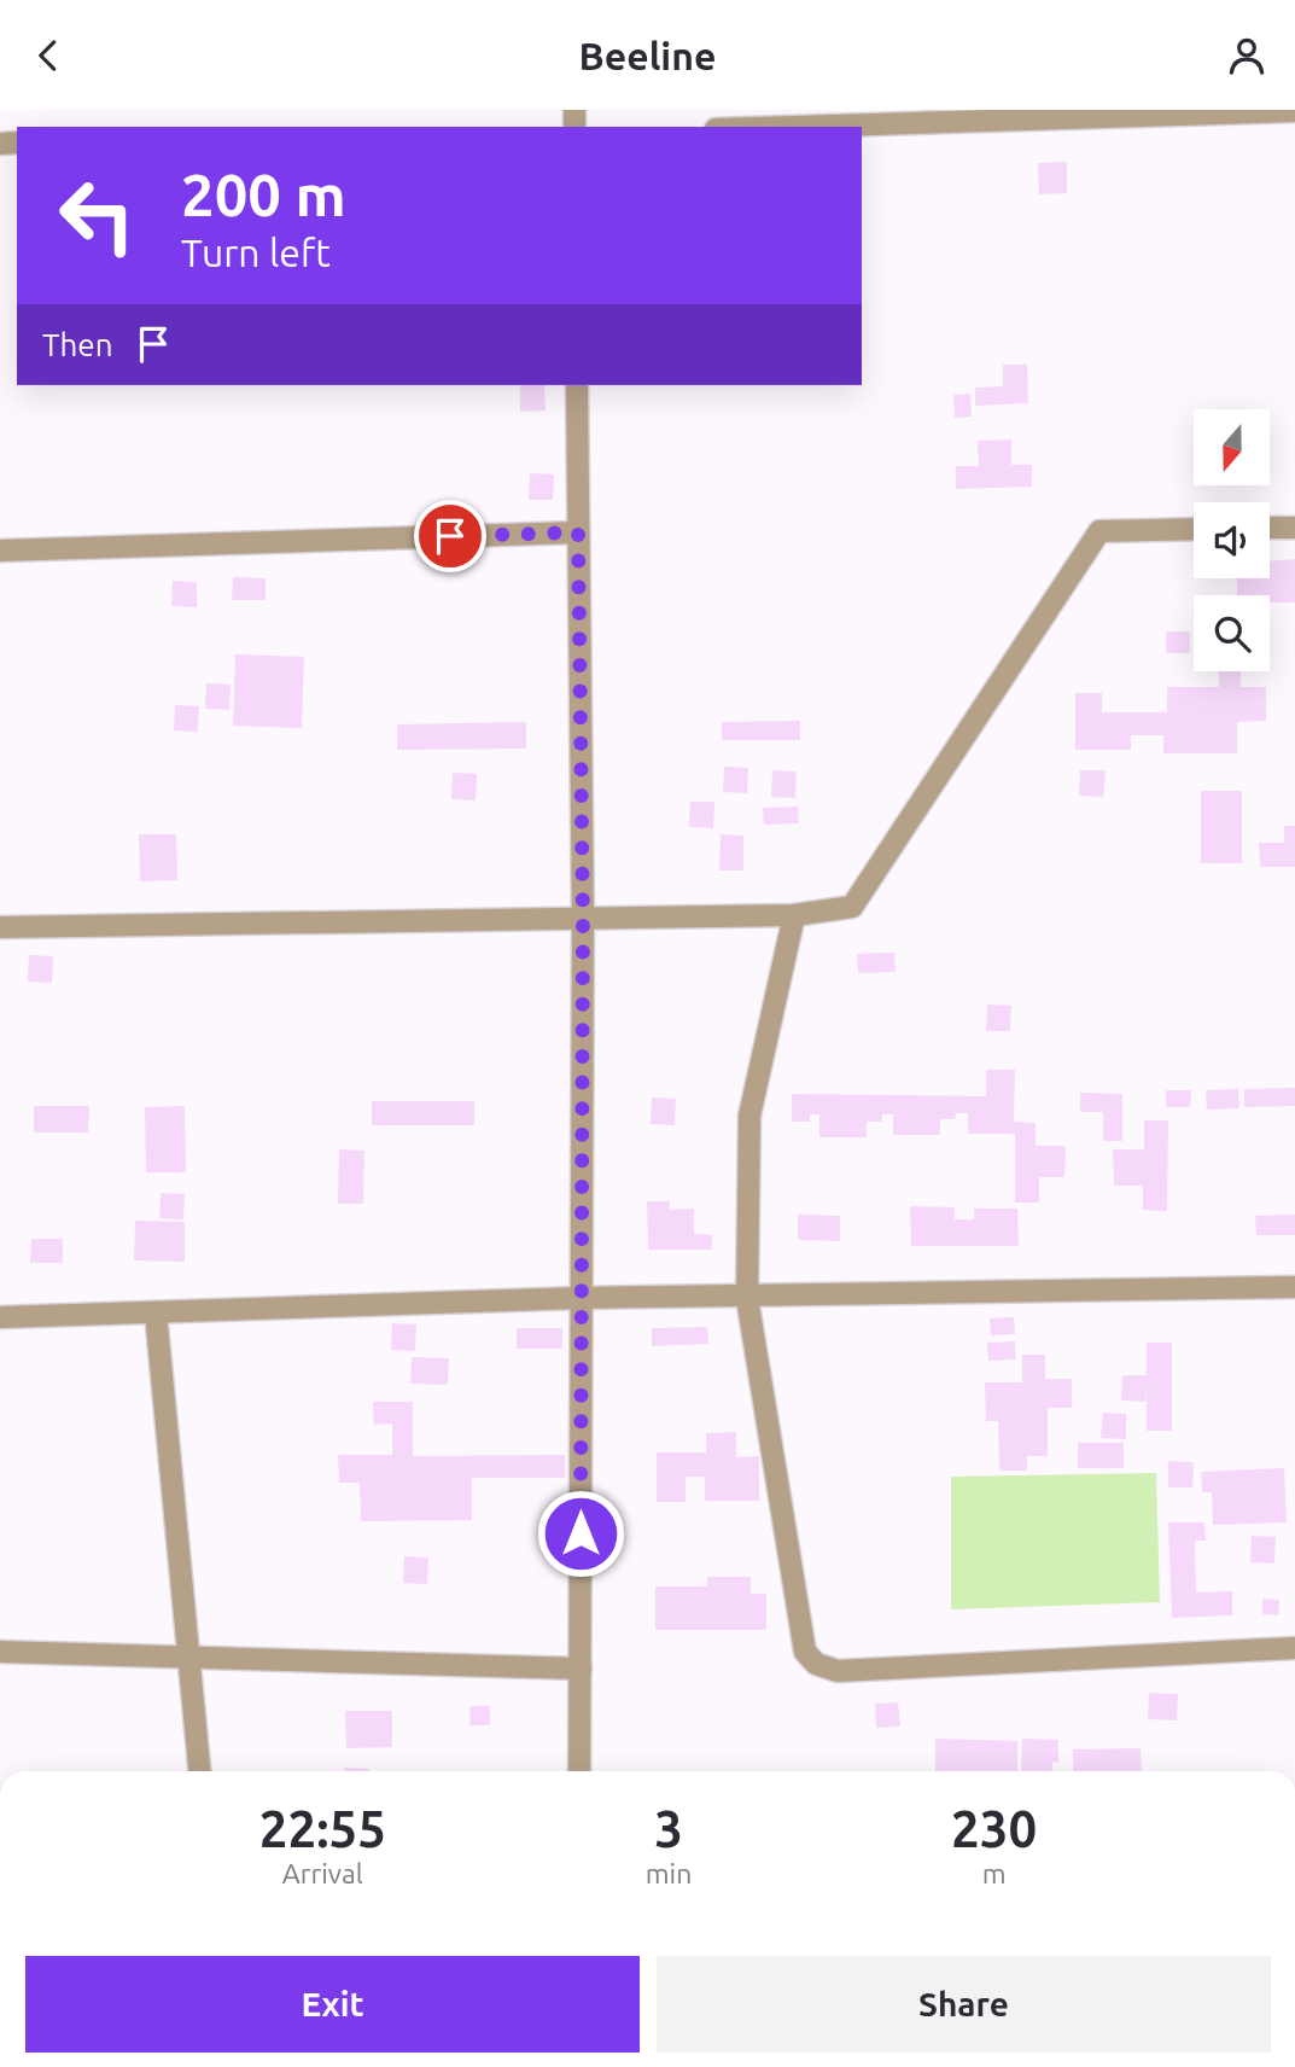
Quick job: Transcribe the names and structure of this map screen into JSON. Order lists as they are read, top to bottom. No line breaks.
{"north":"bottom","page":{"header":"Beeline","turn":["200 m","Turn left"],"then":"Then","eta":["22:55","Arrival","3","min","230","m"],"buttons":["Exit","Share"]}}
